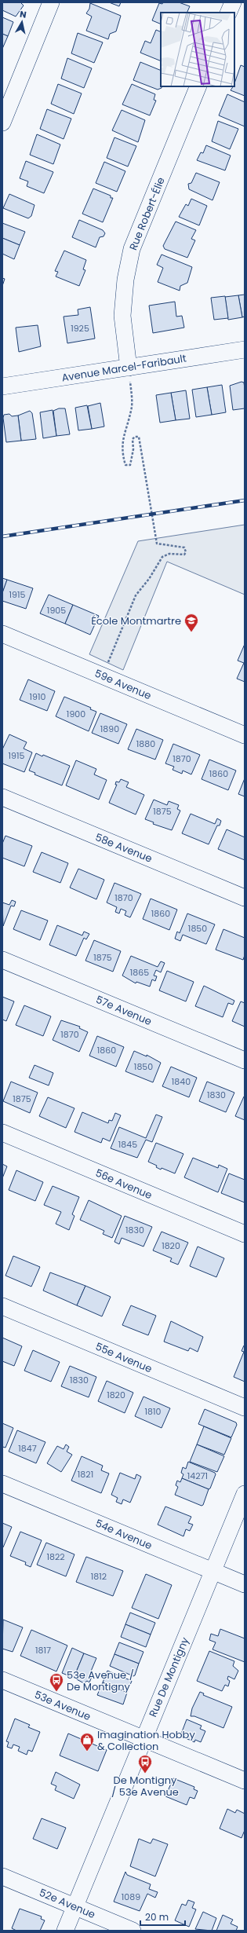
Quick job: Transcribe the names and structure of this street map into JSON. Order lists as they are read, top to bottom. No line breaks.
{"streets":{"street":["Rue Robert-Élie","Avenue Marcel-Faribault","59e Avenue","58e Avenue","57e Avenue","56e Avenue","55e Avenue","54e Avenue","Rue De Montigny","53e Avenue","52e Avenue"]},"crossings":[["Rue Robert-Élie","Avenue Marcel-Faribault"],["54e Avenue","Rue De Montigny"],["Rue De Montigny","53e Avenue"],["Rue De Montigny","52e Avenue"]],"places":{"school or university":["École Montmartre"],"bus stop":["53e Avenue / De Montigny","De Montigny / 53e Avenue"],"shop":["Imagination Hobby & Collection"]},"house_numbers":["1925","1915","1905","1910","1900","1890","1880","1915","1870","1860","1875","1870","1860","1850","1875","1865","1870","1860","1850","1840","1830","1875","1845","1830","1820","1830","1820","1810","1847","1821","14271","1822","1812","1817","1089"],"scale_bar":"20 m","north":"top"}
